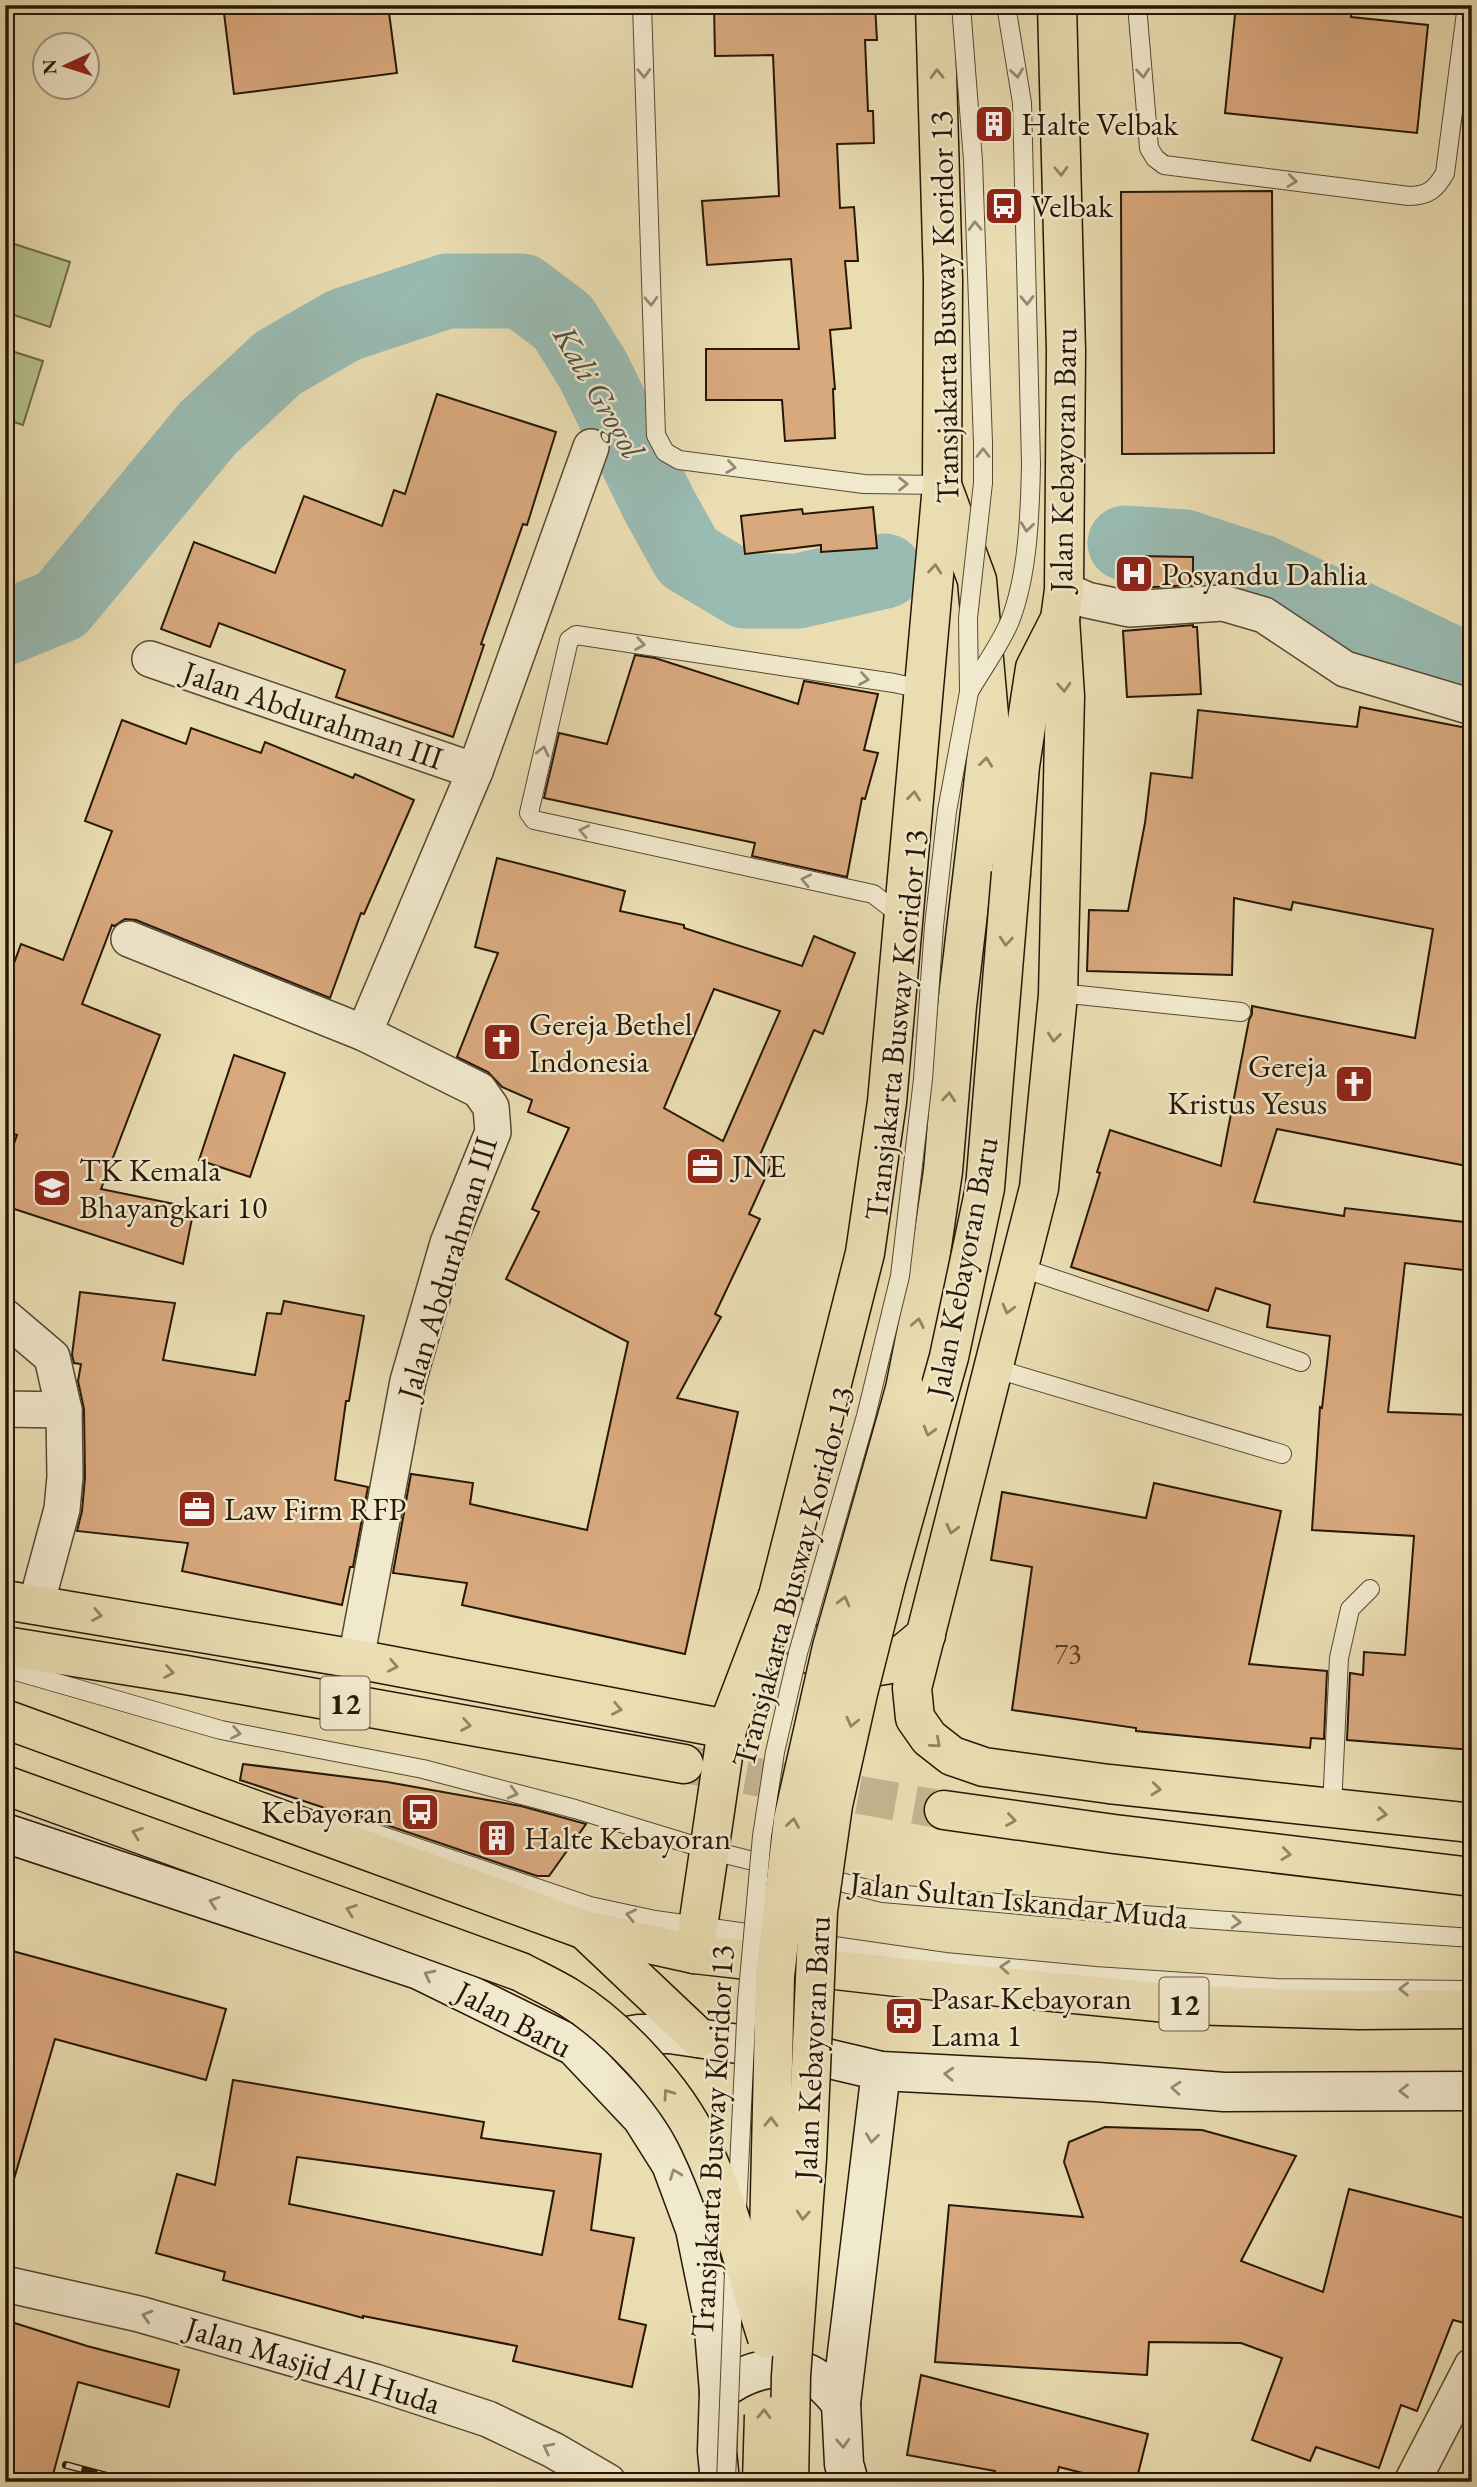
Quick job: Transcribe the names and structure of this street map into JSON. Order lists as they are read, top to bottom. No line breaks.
{"streets":{"main road":["Jalan Kebayoran Baru","12","Jalan Baru"],"street":["Jalan Abdurahman III","Jalan Masjid Al Huda"],"lane":["Transjakarta Busway Koridor 13","Jalan Sultan Iskandar Muda"]},"one_way":["Jalan Masjid Al Huda"],"water":["Kali Grogol"],"places":{"building":["Halte Velbak","Halte Kebayoran"],"bus stop":["Velbak","Kebayoran","Pasar Kebayoran Lama 1"],"hospital":["Posyandu Dahlia"],"church":["Gereja Bethel Indonesia","Gereja Kristus Yesus"],"office":["JNE","Law Firm RFP"],"school or university":["TK Kemala Bhayangkari 10"]},"house_numbers":["73"],"north":"left"}
